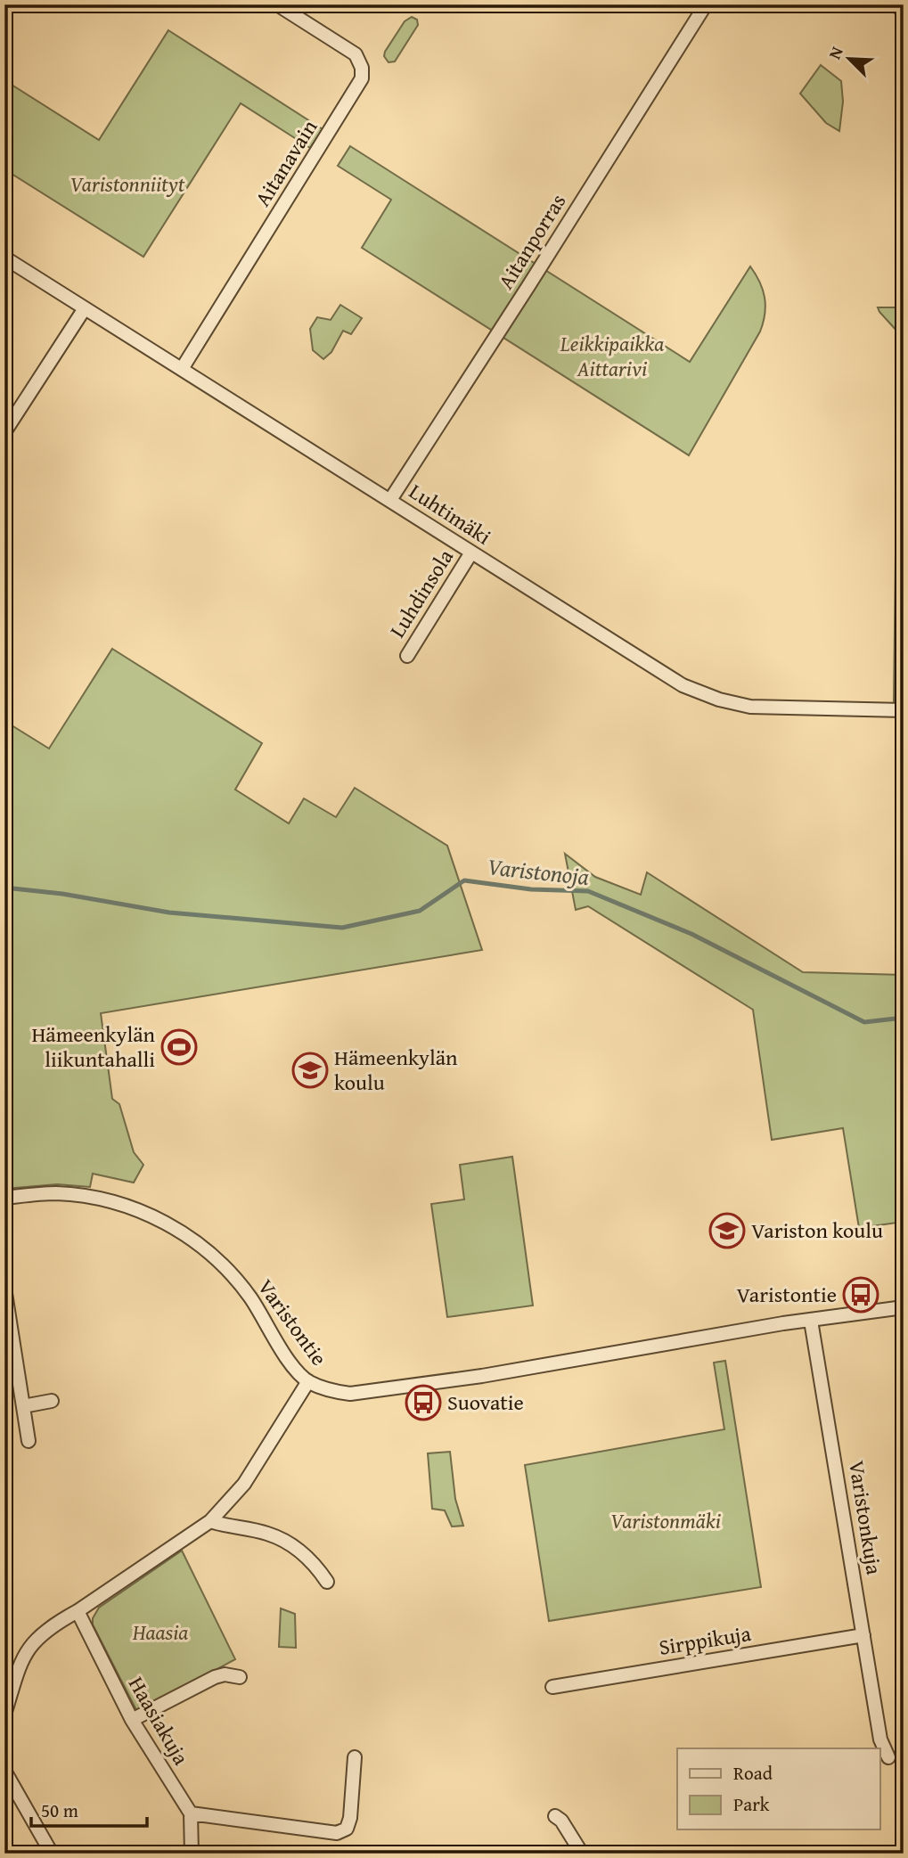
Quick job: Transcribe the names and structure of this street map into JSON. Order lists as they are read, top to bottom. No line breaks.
{"streets":{"street":["Aitanavain","Aitanporras","Luhtimäki","Luhdinsola","Varistontie","Varistonkuja","Sirppikuja","Haasiakuja"]},"crossings":[["Aitanavain","Luhtimäki"],["Aitanporras","Luhtimäki"],["Luhtimäki","Luhdinsola"],["Varistontie","Varistonkuja"],["Varistonkuja","Sirppikuja"]],"water":["Varistonoja"],"parks":["Varistonniityt","Leikkipaikka Aittarivi","Varistonmäki","Haasia"],"places":{"sports":["Hämeenkylän liikuntahalli"],"school or university":["Hämeenkylän koulu","Variston koulu"],"bus stop":["Varistontie","Suovatie"]},"legend":["Road","Park"],"scale_bar":"50 m","north":"top left"}
